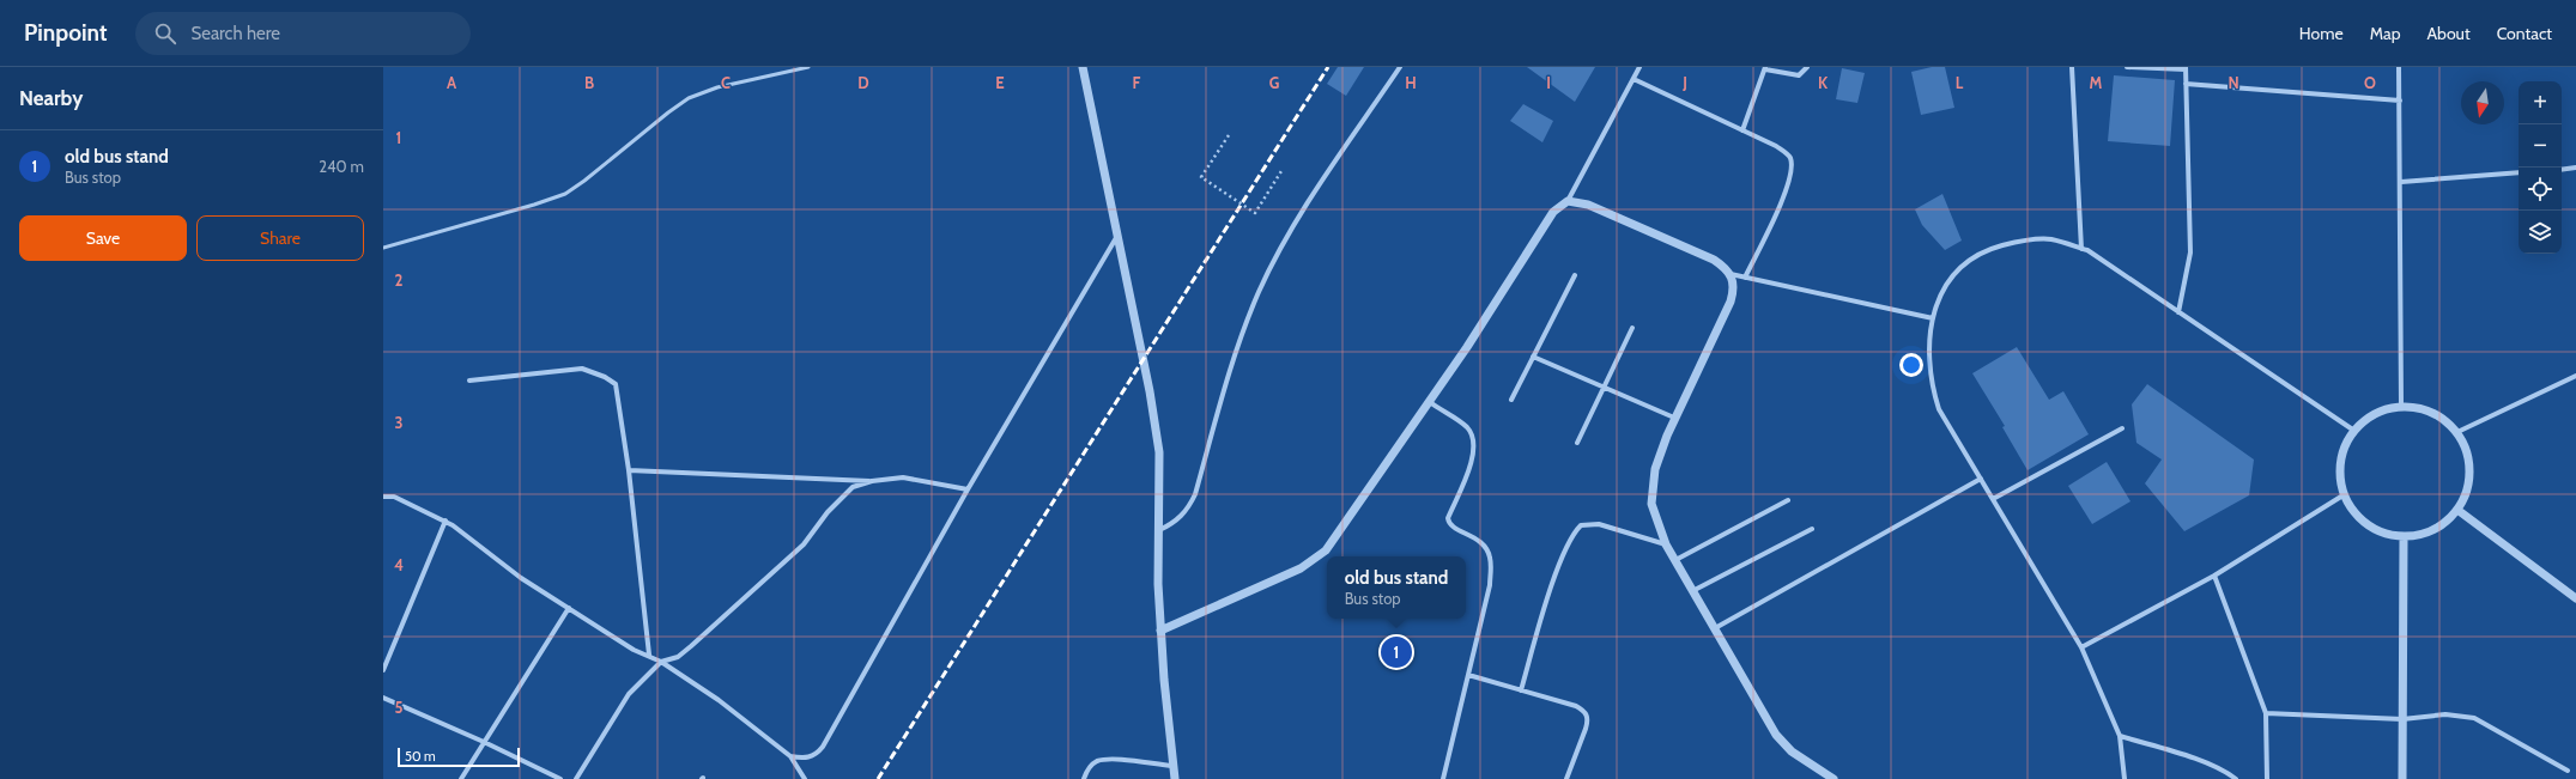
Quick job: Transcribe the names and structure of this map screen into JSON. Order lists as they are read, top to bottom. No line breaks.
{"scale_bar":"50 m","north":"bottom","page":{"header":"Pinpoint","search":"Search here","nav":["Home","Map","About","Contact"],"heading":"Nearby","map_buttons":["+","−"],"list":[{"mark":"1","name":"old bus stand","note":"Bus stop","value":"240 m"}],"buttons":["Save","Share"],"popup":["old bus stand","Bus stop"],"pins":"1","scale":"50 m"},"grid":{"columns":["A","B","C","D","E","F","G","H","I","J","K","L","M","N","O"],"rows":["1","2","3","4","5"]}}
